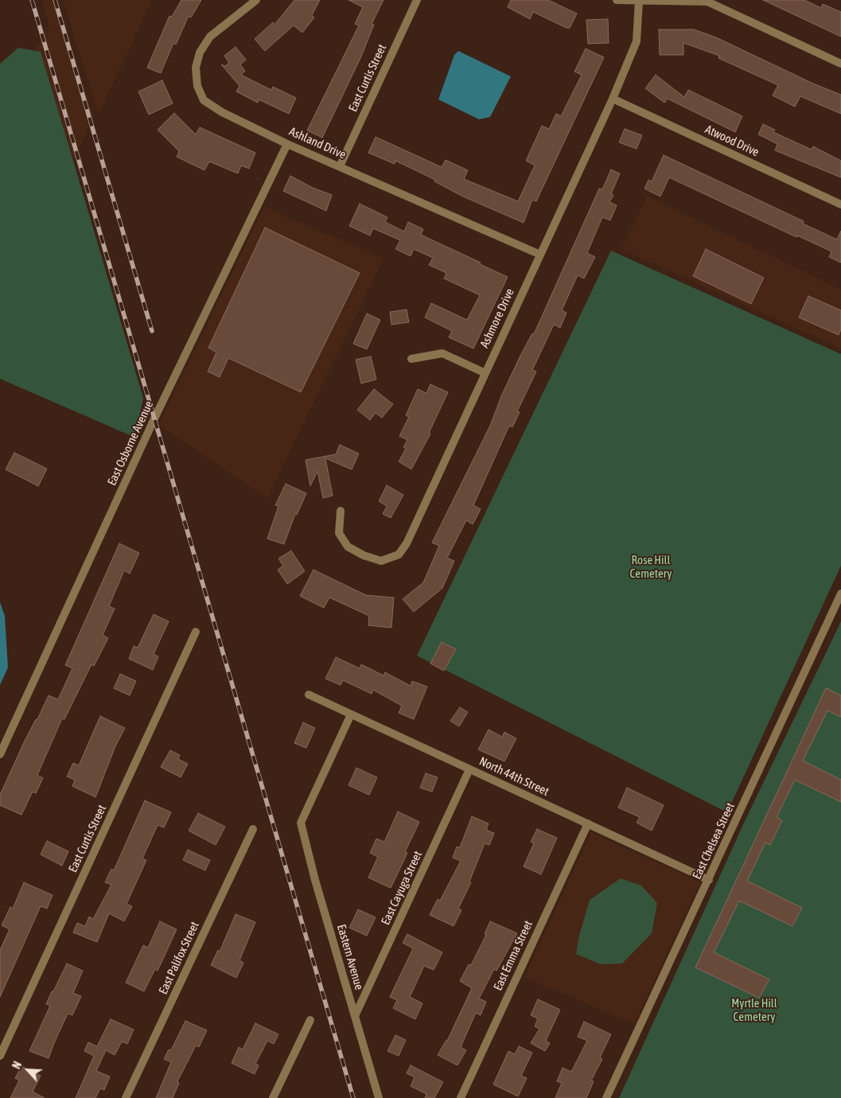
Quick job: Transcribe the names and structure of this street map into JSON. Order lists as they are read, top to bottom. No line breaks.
{"streets":{"street":["East Curtis Street","Atwood Drive","Ashland Drive","Ashmore Drive","East Osborne Avenue","North 44th Street","East Chelsea Street","East Cayuga Street","East Emma Street","Eastern Avenue","East Palifox Street"]},"crossings":[["East Curtis Street","Ashland Drive"],["Atwood Drive","Ashmore Drive"],["Ashland Drive","Ashmore Drive"],["Ashland Drive","East Osborne Avenue"],["North 44th Street","East Chelsea Street"],["North 44th Street","East Cayuga Street"],["North 44th Street","East Emma Street"],["North 44th Street","Eastern Avenue"],["East Cayuga Street","Eastern Avenue"]],"parks":["Rose Hill Cemetery","Myrtle Hill Cemetery"],"north":"top left"}
